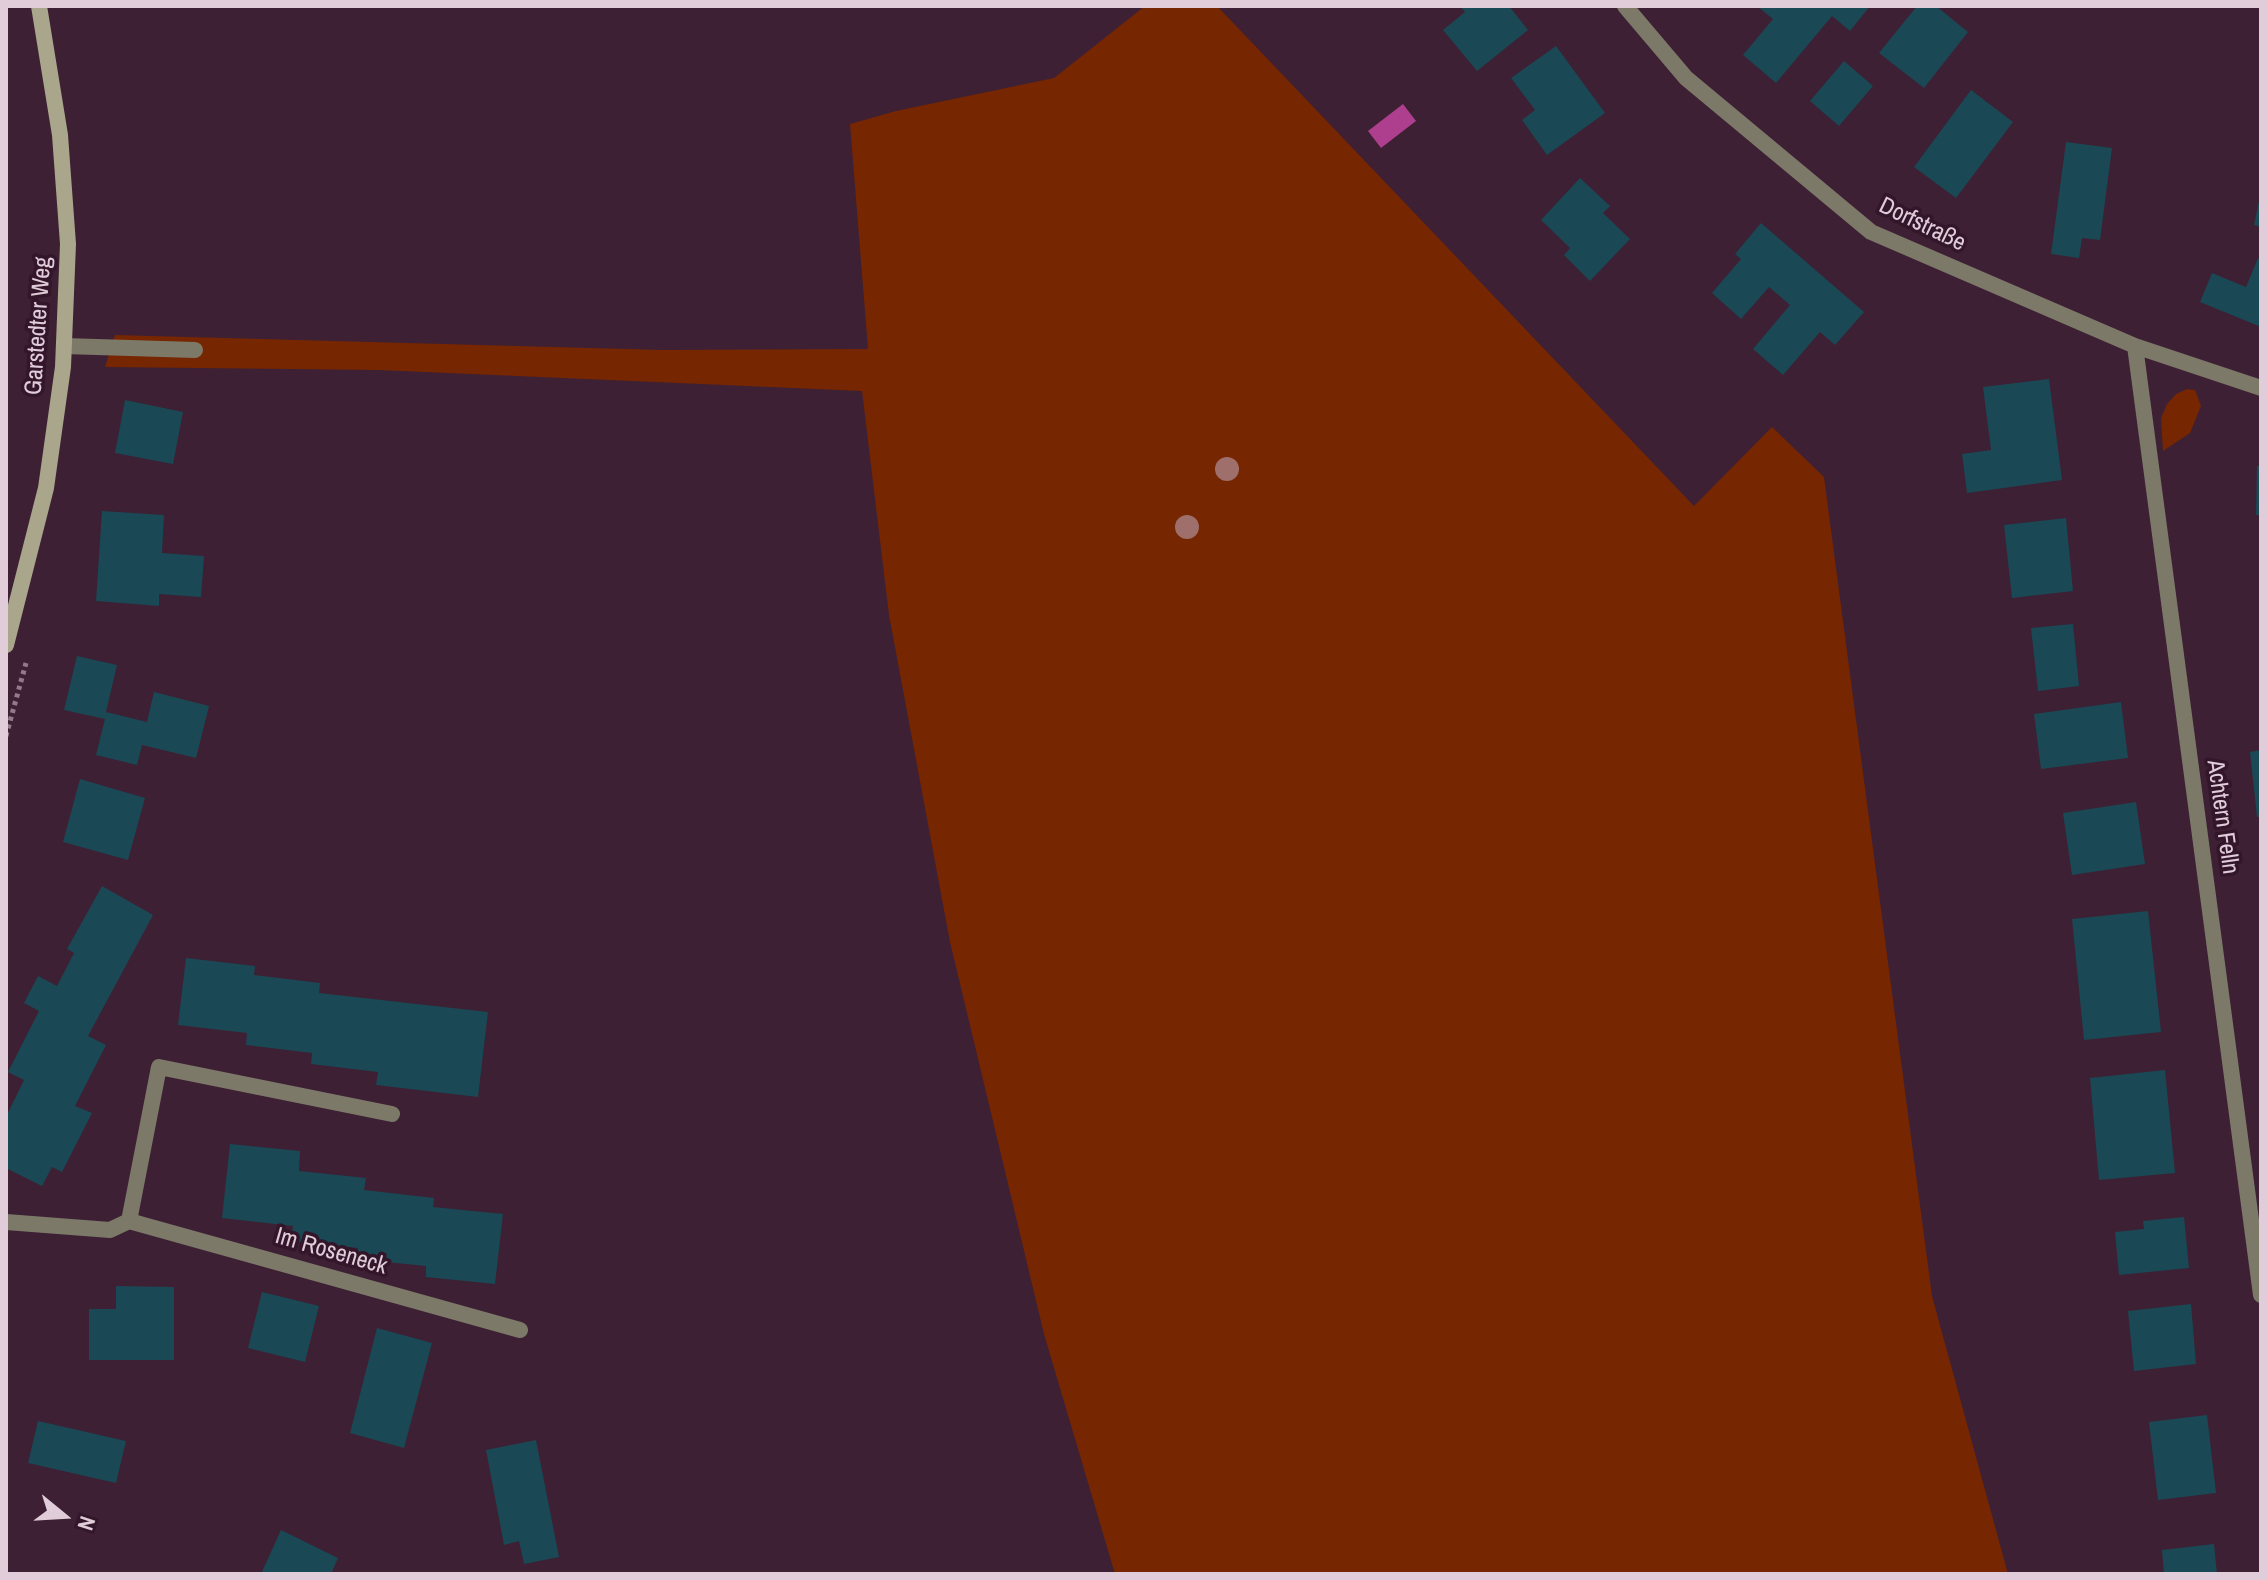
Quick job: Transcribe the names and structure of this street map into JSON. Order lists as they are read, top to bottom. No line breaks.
{"streets":{"main road":["Garstedter Weg"],"street":["Dorfstraße","Achtern Felln","Im Roseneck"]},"crossings":[["Dorfstraße","Achtern Felln"]],"north":"right"}
